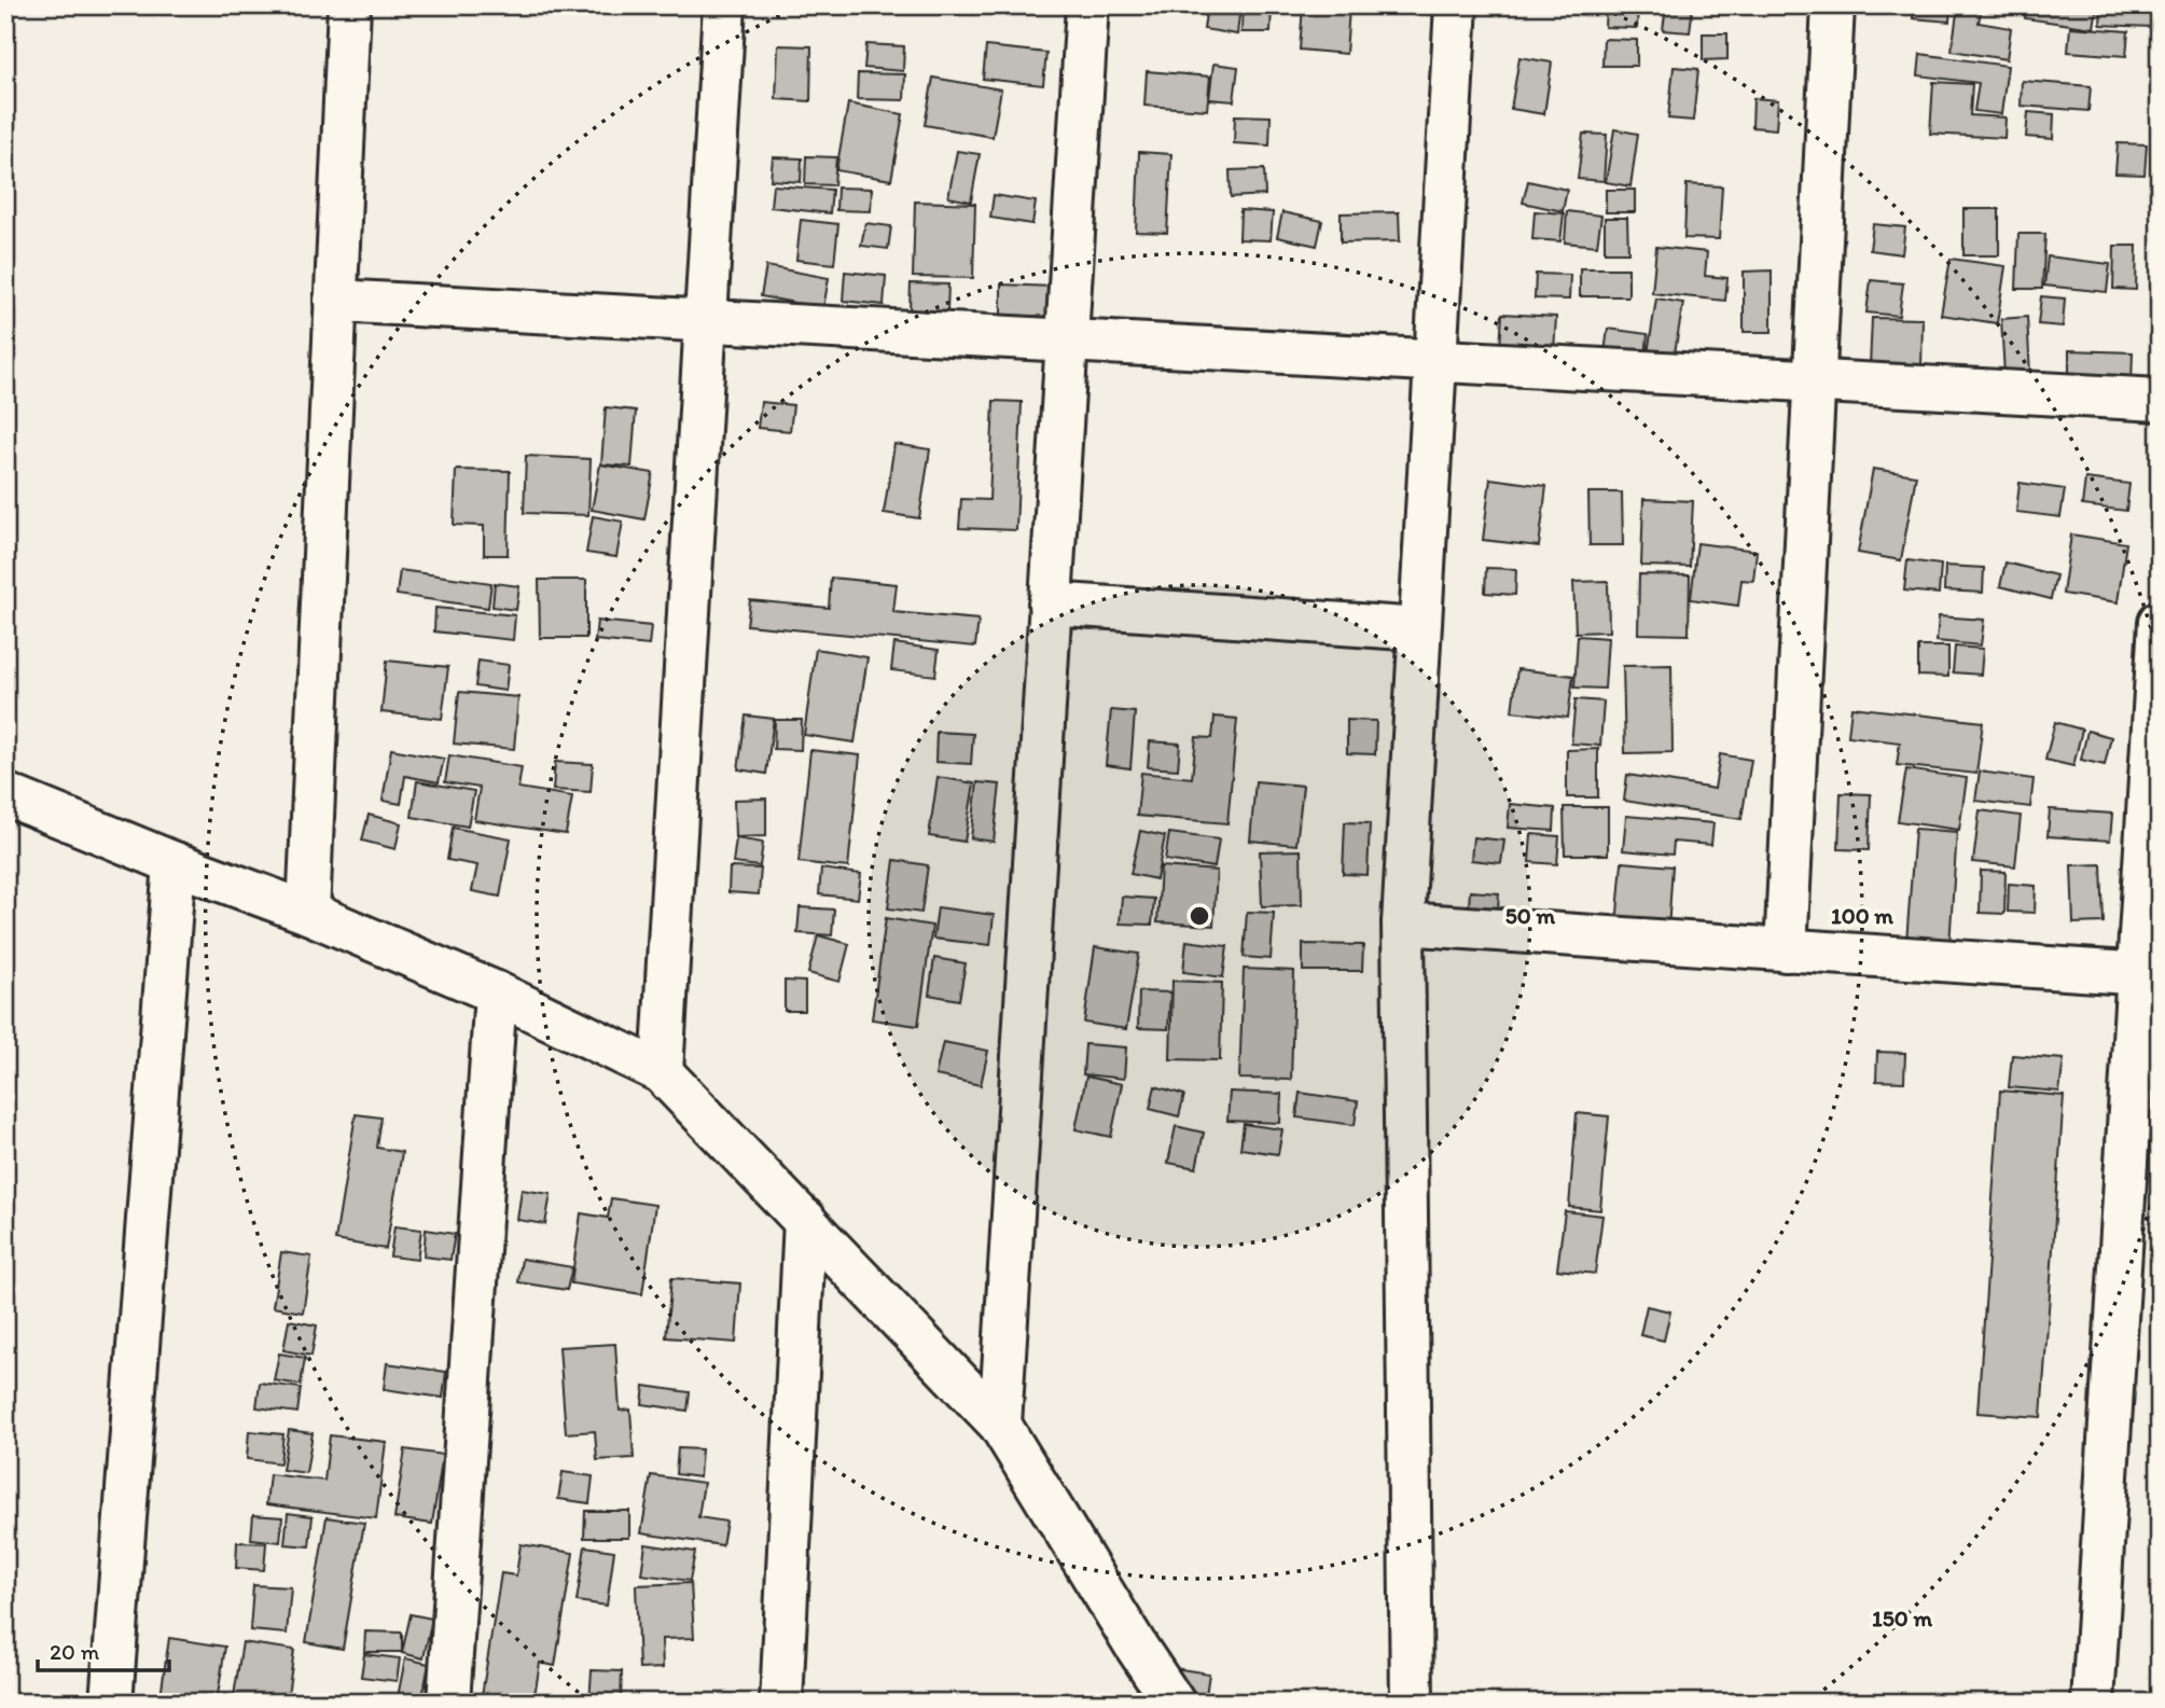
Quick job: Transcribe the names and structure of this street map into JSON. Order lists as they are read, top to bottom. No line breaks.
{"scale_bar":"20 m","rings":["50 m","100 m","150 m"]}
